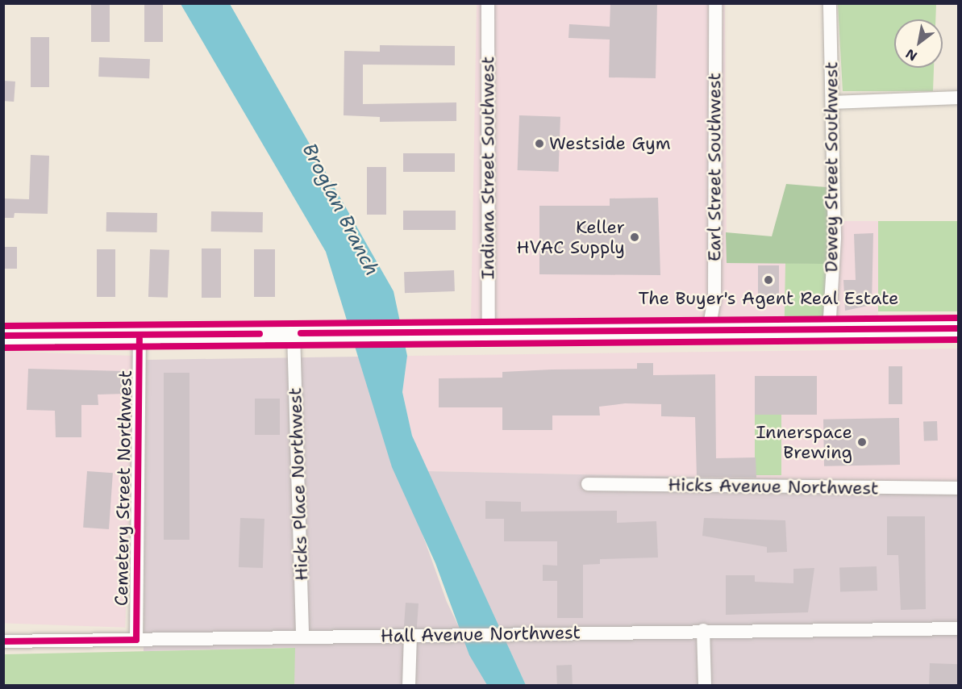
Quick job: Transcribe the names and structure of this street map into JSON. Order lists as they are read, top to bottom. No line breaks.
{"streets":{"street":["Earl Street Southwest","Dewey Street Southwest","Indiana Street Southwest","Hicks Place Northwest","Hicks Avenue Northwest","Cemetery Street Northwest","Hall Avenue Northwest"]},"crossings":[["Hicks Place Northwest","Hall Avenue Northwest"],["Cemetery Street Northwest","Hall Avenue Northwest"]],"water":["Broglan Branch"],"places":["Westside Gym","Keller HVAC Supply","The Buyer's Agent Real Estate","Innerspace Brewing"],"north":"bottom left"}
